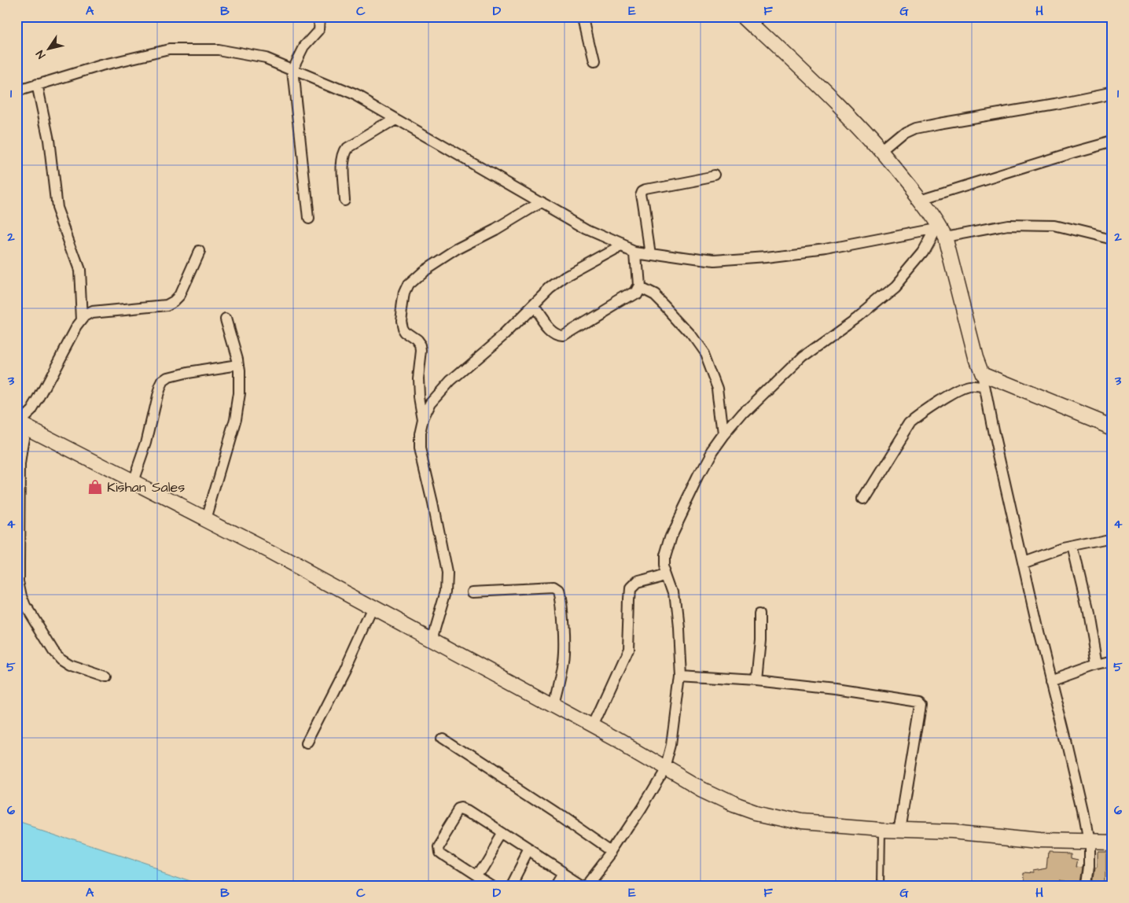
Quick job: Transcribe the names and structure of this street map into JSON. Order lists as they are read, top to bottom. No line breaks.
{"places":{"shop":["Kishan Sales"]},"north":"bottom left","grid":{"columns":["A","B","C","D","E","F","G","H"],"rows":["1","2","3","4","5","6"]}}
